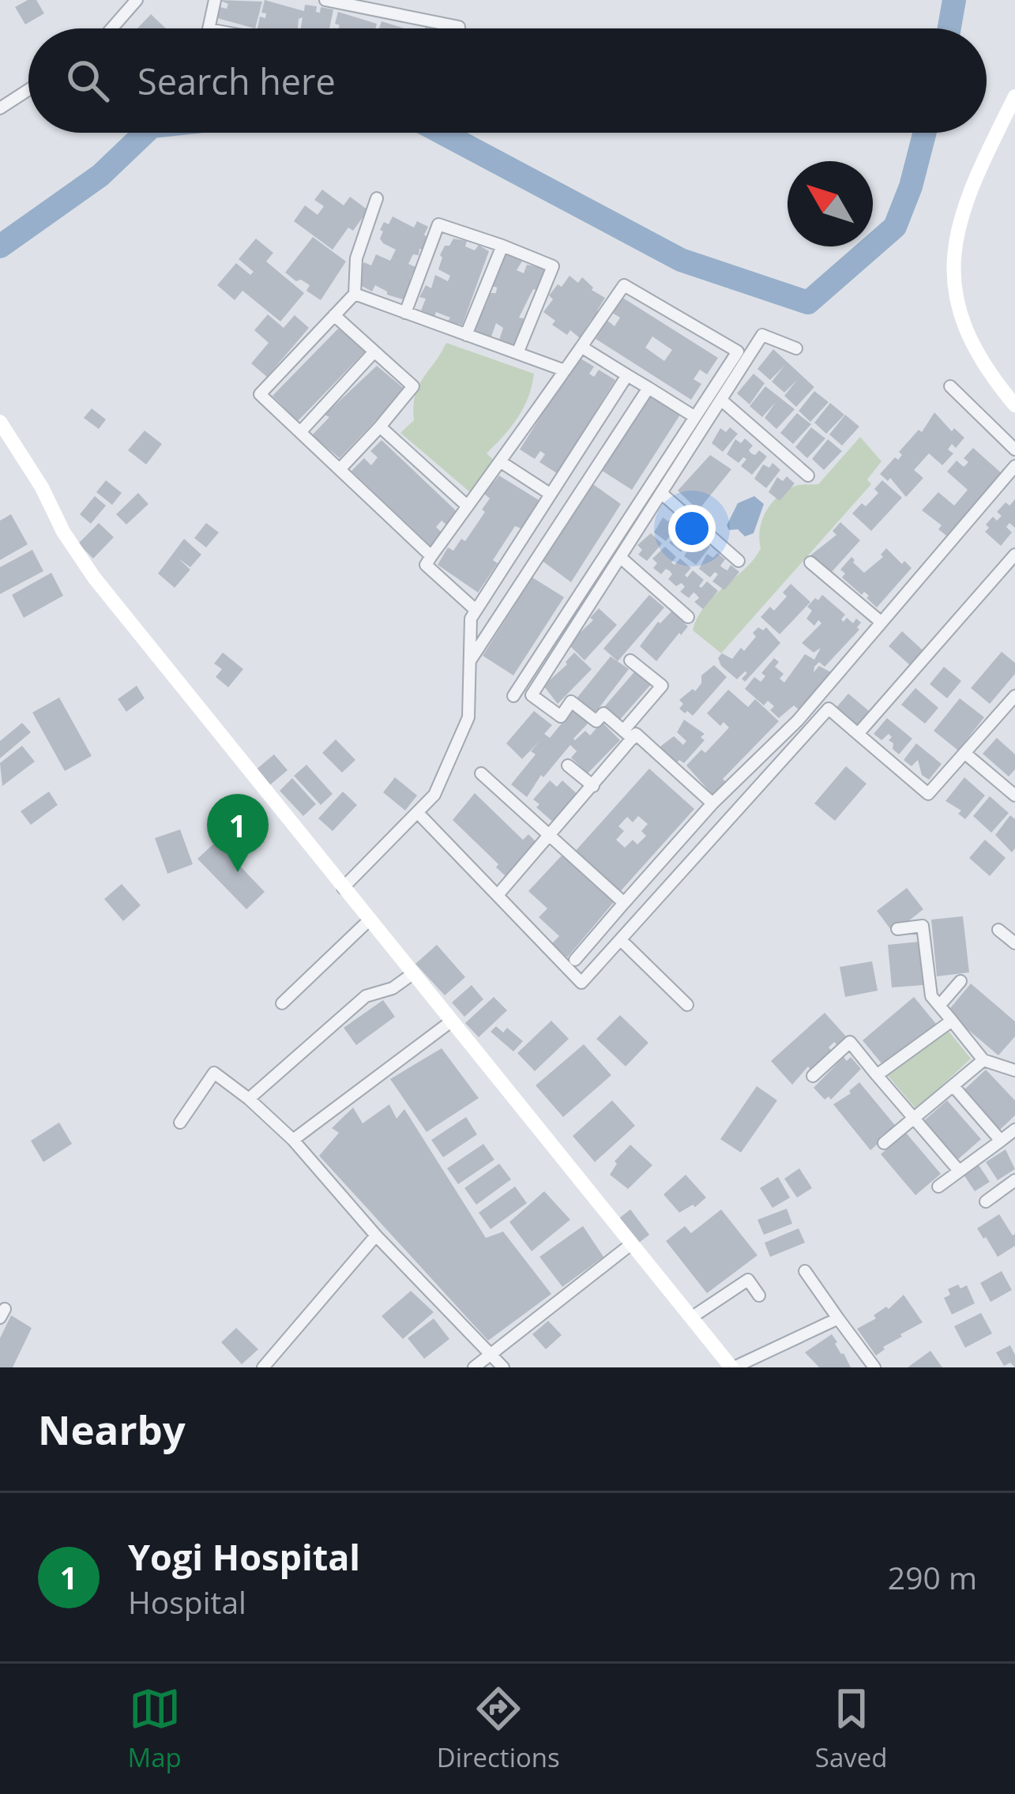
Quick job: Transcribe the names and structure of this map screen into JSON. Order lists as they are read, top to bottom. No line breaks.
{"north":"top left","page":{"search":"Search here","pins":"1","heading":"Nearby","list":[{"mark":"1","name":"Yogi Hospital","note":"Hospital","value":"290 m"}],"nav":["Map","Directions","Saved"]}}
